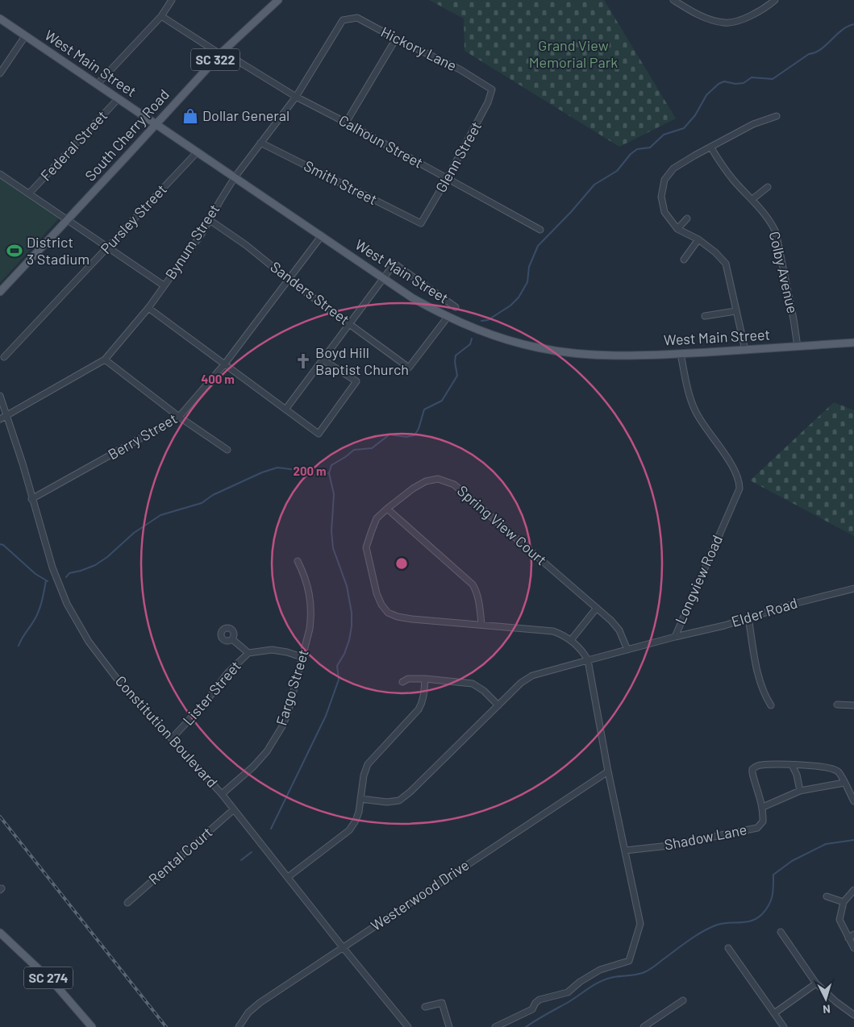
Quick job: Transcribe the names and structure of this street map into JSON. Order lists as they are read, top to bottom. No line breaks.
{"streets":{"main road":["SC 322","West Main Street","South Cherry Road","SC 274"],"street":["Hickory Lane","Calhoun Street","Federal Street","Glenn Street","Smith Street","Pursley Street","Bynum Street","Colby Avenue","Sanders Street","Berry Street","Spring View Court","Longview Road","Elder Road","Fargo Street","Lister Street","Constitution Boulevard","Shadow Lane","Rental Court","Westerwood Drive"]},"crossings":[["Hickory Lane","Glenn Street"],["Hickory Lane","Bynum Street"],["West Main Street","South Cherry Road"],["West Main Street","Federal Street"],["West Main Street","Pursley Street"],["West Main Street","Bynum Street"],["West Main Street","Colby Avenue"],["West Main Street","Sanders Street"],["West Main Street","Berry Street"],["West Main Street","Longview Road"],["South Cherry Road","Calhoun Street"],["Calhoun Street","Glenn Street"],["Calhoun Street","Bynum Street"],["Glenn Street","Smith Street"],["Smith Street","Bynum Street"],["Bynum Street","Sanders Street"],["Bynum Street","Constitution Boulevard"],["Sanders Street","Berry Street"],["Berry Street","Constitution Boulevard"],["Spring View Court","Longview Road"],["Longview Road","Elder Road"],["Fargo Street","Lister Street"],["Fargo Street","Constitution Boulevard"],["Lister Street","Constitution Boulevard"],["Constitution Boulevard","Rental Court"],["Constitution Boulevard","Westerwood Drive"]],"parks":["Grand View Memorial Park"],"places":{"shop":["Dollar General"],"sports":["District 3 Stadium"],"church":["Boyd Hill Baptist Church"]},"north":"bottom","rings":["400 m","200 m"]}
